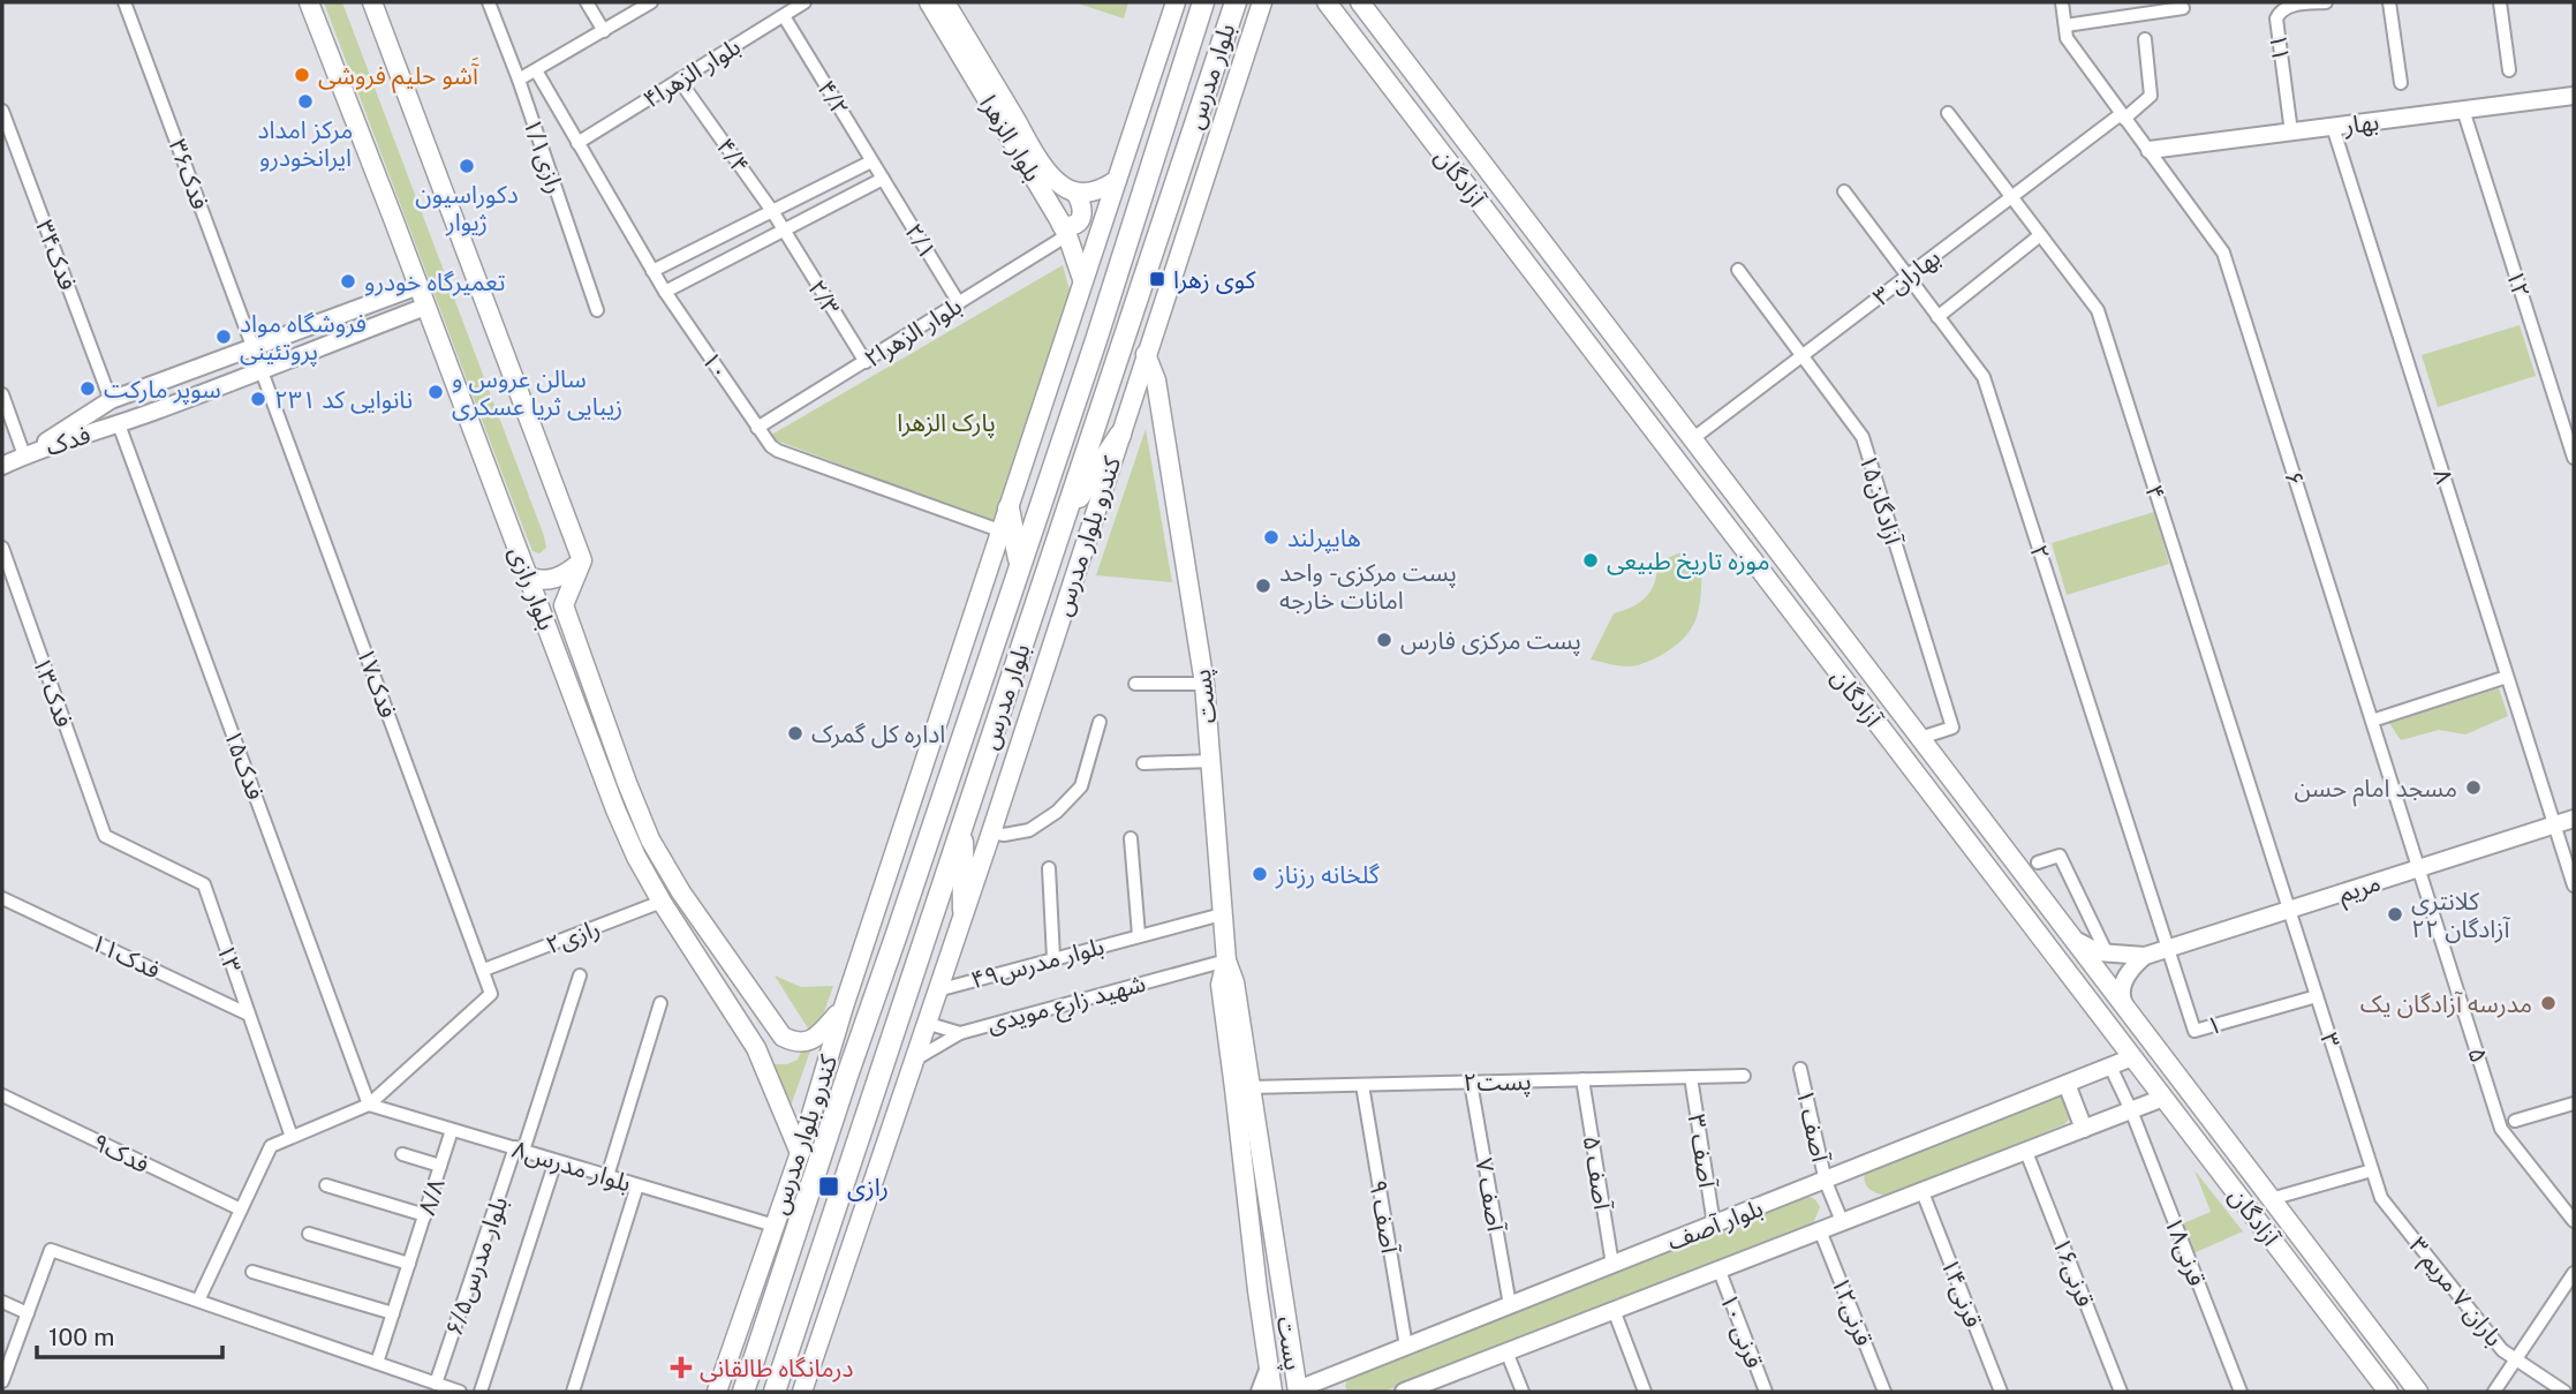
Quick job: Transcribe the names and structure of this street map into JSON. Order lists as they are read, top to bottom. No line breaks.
{"streets":{"main road":["بلوار مدرس","بلوار الزهرا","آزادگان","کندرو بلوار مدرس","بلوار رازی","پست"],"street":["۱۱","بلوار الزهرا۴","۴/۲","بهار","رازی۱/۱","۴/۴","فدک۳۶","۲/۱","فدک۳۴","بهاران ۳","۱۲","۲/۳","بلوار الزهرا۲","۱۰","فدک","۸","۶","۴","آزادگان۱۵","۲","فدک۱۷","فدک۱۳","فدک۱۵","مریم","رازی۲","فدک۱۱","۱۳","بلوار مدرس۴۹","شهید زارع مویدی","۱","۳","۵","پست۲","۱ آصف","۳ آصف","فدک۹","بلوار مدرس۸","۵ آصف","۷ آصف","۸/۸","۹ آصف","بلوار آصف","قرنی۱۸","بلوار مدرس۶/۵","قرنی۱۶","باران ۷ مریم ۳","قرنی۱۴","قرنی۱۲","۱۰ قرنی"]},"crossings":[["۱۱","بهار"],["بلوار الزهرا۴","۴/۲"],["بلوار الزهرا۴","۴/۴"],["بلوار الزهرا۴","۱۰"],["۴/۲","۲/۱"],["بهار","۱۲"],["بهار","۸"],["بهار","۶"],["بلوار الزهرا","بلوار الزهرا۲"],["بلوار الزهرا","کندرو بلوار مدرس"],["۴/۴","۲/۳"],["فدک۳۶","فدک"],["آزادگان","بهاران ۳"],["آزادگان","آزادگان۱۵"],["آزادگان","بلوار آصف"],["۲/۱","بلوار الزهرا۲"],["فدک۳۴","فدک"],["بهاران ۳","۶"],["بهاران ۳","۴"],["بهاران ۳","آزادگان۱۵"],["بهاران ۳","۲"],["۲/۳","بلوار الزهرا۲"],["بلوار الزهرا۲","۱۰"],["۱۰","کندرو بلوار مدرس"],["فدک","بلوار رازی"],["فدک","فدک۱۷"],["فدک","فدک۱۵"],["۸","مریم"],["۶","مریم"],["۶","۵"],["۴","مریم"],["۴","۳"],["کندرو بلوار مدرس","بلوار رازی"],["کندرو بلوار مدرس","پست"],["کندرو بلوار مدرس","بلوار مدرس۴۹"],["کندرو بلوار مدرس","شهید زارع مویدی"],["کندرو بلوار مدرس","بلوار مدرس۸"],["۲","مریم"],["۲","۱"],["بلوار رازی","رازی۲"],["فدک۱۷","فدک۱۵"],["فدک۱۷","رازی۲"],["فدک۱۷","بلوار مدرس۸"],["فدک۱۳","۱۳"],["پست","بلوار مدرس۴۹"],["پست","شهید زارع مویدی"],["پست","پست۲"],["پست","بلوار آصف"],["فدک۱۵","بلوار مدرس۸"],["مریم","۱"],["مریم","۳"],["مریم","۵"],["فدک۱۱","۱۳"],["۱","۳"],["۳","باران ۷ مریم ۳"],["پست۲","۳ آصف"],["پست۲","۵ آصف"],["پست۲","۷ آصف"],["پست۲","۹ آصف"],["۱ آصف","بلوار آصف"],["۳ آصف","بلوار آصف"],["بلوار مدرس۸","۸/۸"],["بلوار مدرس۸","بلوار مدرس۶/۵"],["۵ آصف","بلوار آصف"],["۷ آصف","بلوار آصف"],["۹ آصف","بلوار آصف"],["بلوار آصف","قرنی۱۸"],["بلوار آصف","قرنی۱۶"],["بلوار آصف","قرنی۱۴"],["بلوار آصف","قرنی۱۲"],["بلوار آصف","۱۰ قرنی"]],"parks":["پارک الزهرا"],"places":{"other":["آَشو حلیم فروشی","مرکز امداد ایرانخودرو","دکوراسیون ژیوار","تعمیرگاه خودرو","فروشگاه مواد پروتئینی","سوپر مارکت","سالن عروس و زیبایی ثریا عسکری","نانوایی کد ۲۳۱","هایپرلند","موزه تاریخ طبیعی","پست مرکزی - واحد امانات خارجه","پست مرکزی فارس","اداره کل گمرک","مسجد امام حسن","گلخانه رزناز","کلانتری ۲۲ آزادگان","مدرسه آزادگان یک"],"transit":["کوی زهرا","رازی"],"health":["درمانگاه طالقانی"]},"scale_bar":"100 m"}
